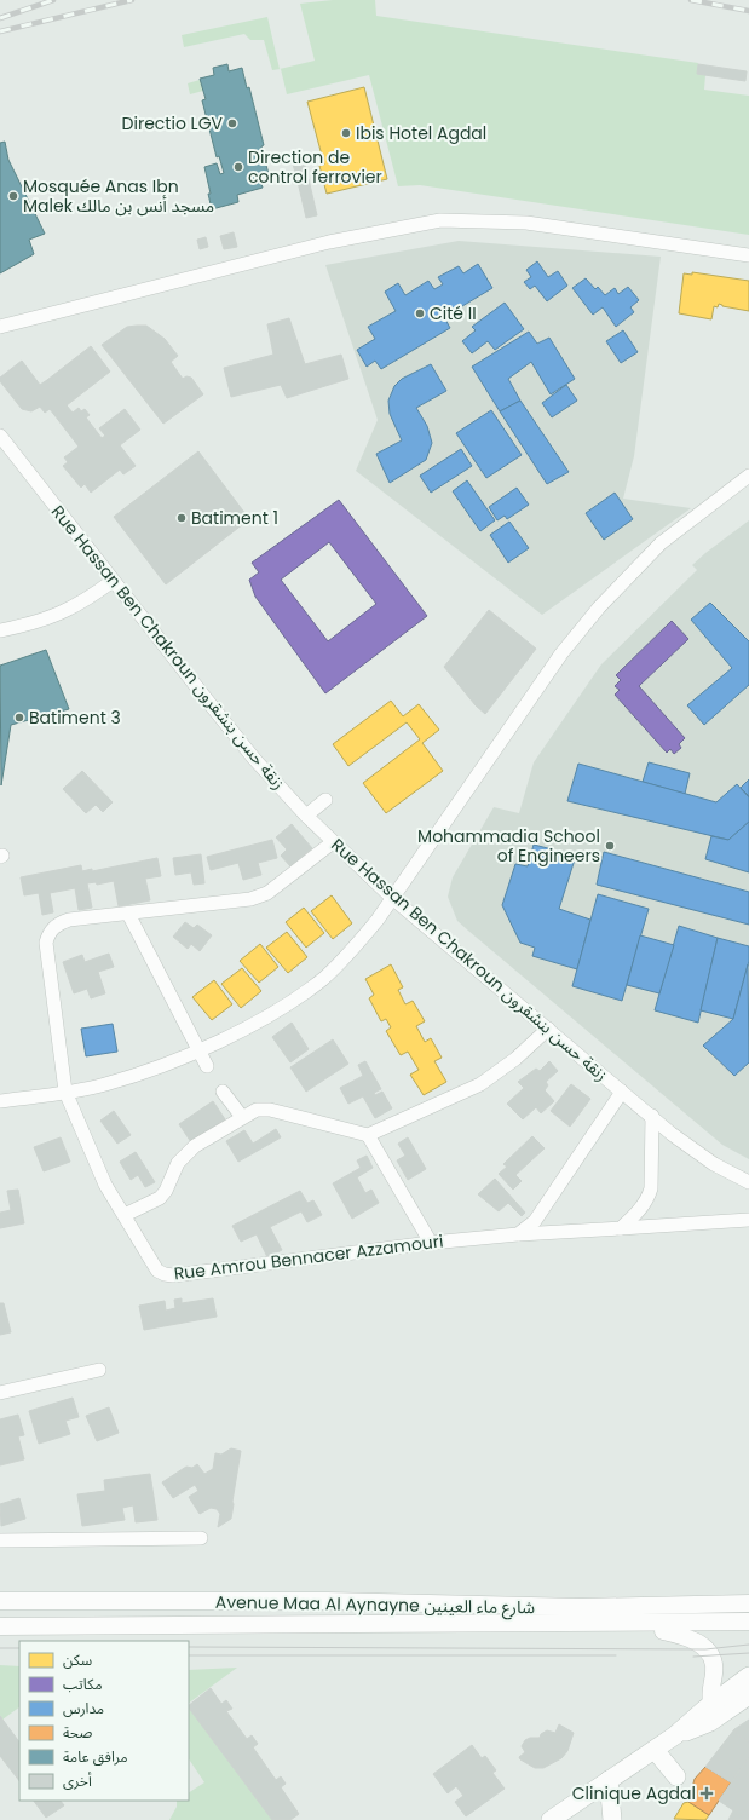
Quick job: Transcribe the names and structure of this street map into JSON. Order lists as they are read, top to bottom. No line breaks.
{"streets":{"street":["Rue Hassan Ben Chakroun زنقة حسن بنشقرون","Rue Amrou Bennacer Azzamouri","Avenue Maa Al Aynayne شارع ماء العينين"]},"crossings":[["Rue Hassan Ben Chakroun زنقة حسن بنشقرون","Rue Amrou Bennacer Azzamouri"]],"places":{"other":["Directio LGV","Ibis Hotel Agdal","Direction de control ferrovier","Mosquée Anas Ibn Malek مسجد أنس بن مالك","Cité II","Batiment 1","Batiment 3","Mohammadia School of Engineers"],"health":["Clinique Agdal"]},"legend":["سكن","مكاتب","مدارس","صحة","مرافق عامة","أخرى"]}
